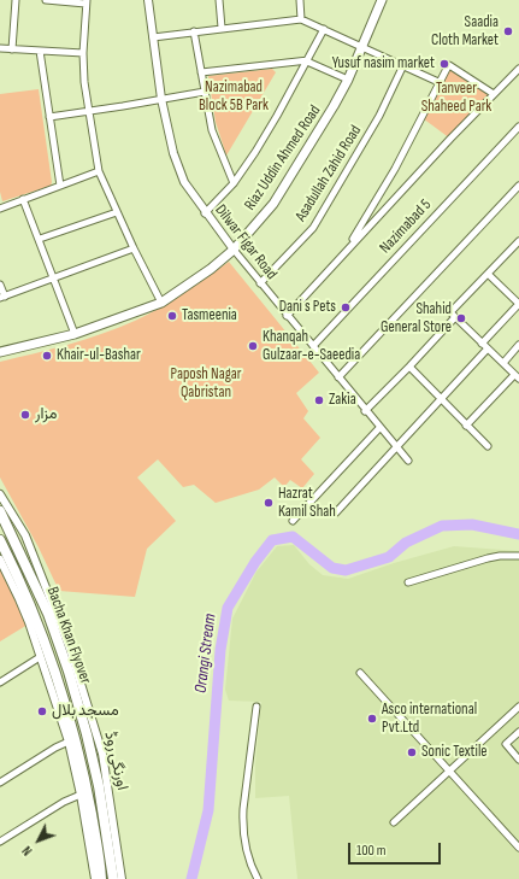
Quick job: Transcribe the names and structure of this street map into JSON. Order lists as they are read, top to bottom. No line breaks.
{"streets":{"main road":["Riaz Uddin Ahmed Road","Bacha Khan Flyover"],"street":["Asadullah Zahid Road","Nazimabad 5","Dilwar Figar Road","اورنگی روڈ"]},"crossings":[["Riaz Uddin Ahmed Road","Dilwar Figar Road"],["Asadullah Zahid Road","Dilwar Figar Road"],["Nazimabad 5","Dilwar Figar Road"]],"water":["Orangi Stream"],"parks":["Nazimabad Block 5B Park","Tanveer Shaheed Park","Paposh Nagar Qabristan"],"places":["Saadia Cloth Market","Yusuf nasim market","Dani s Pets","Tasmeenia","Shahid General Store","Khanqah Gulzaar-e-Saeedia","Khair-ul-Bashar","Zakia","مزار","Hazrat Kamil Shah","مسجد بلال","Asco international Pvt.Ltd","Sonic Textile"],"scale_bar":"100 m","north":"bottom left"}
